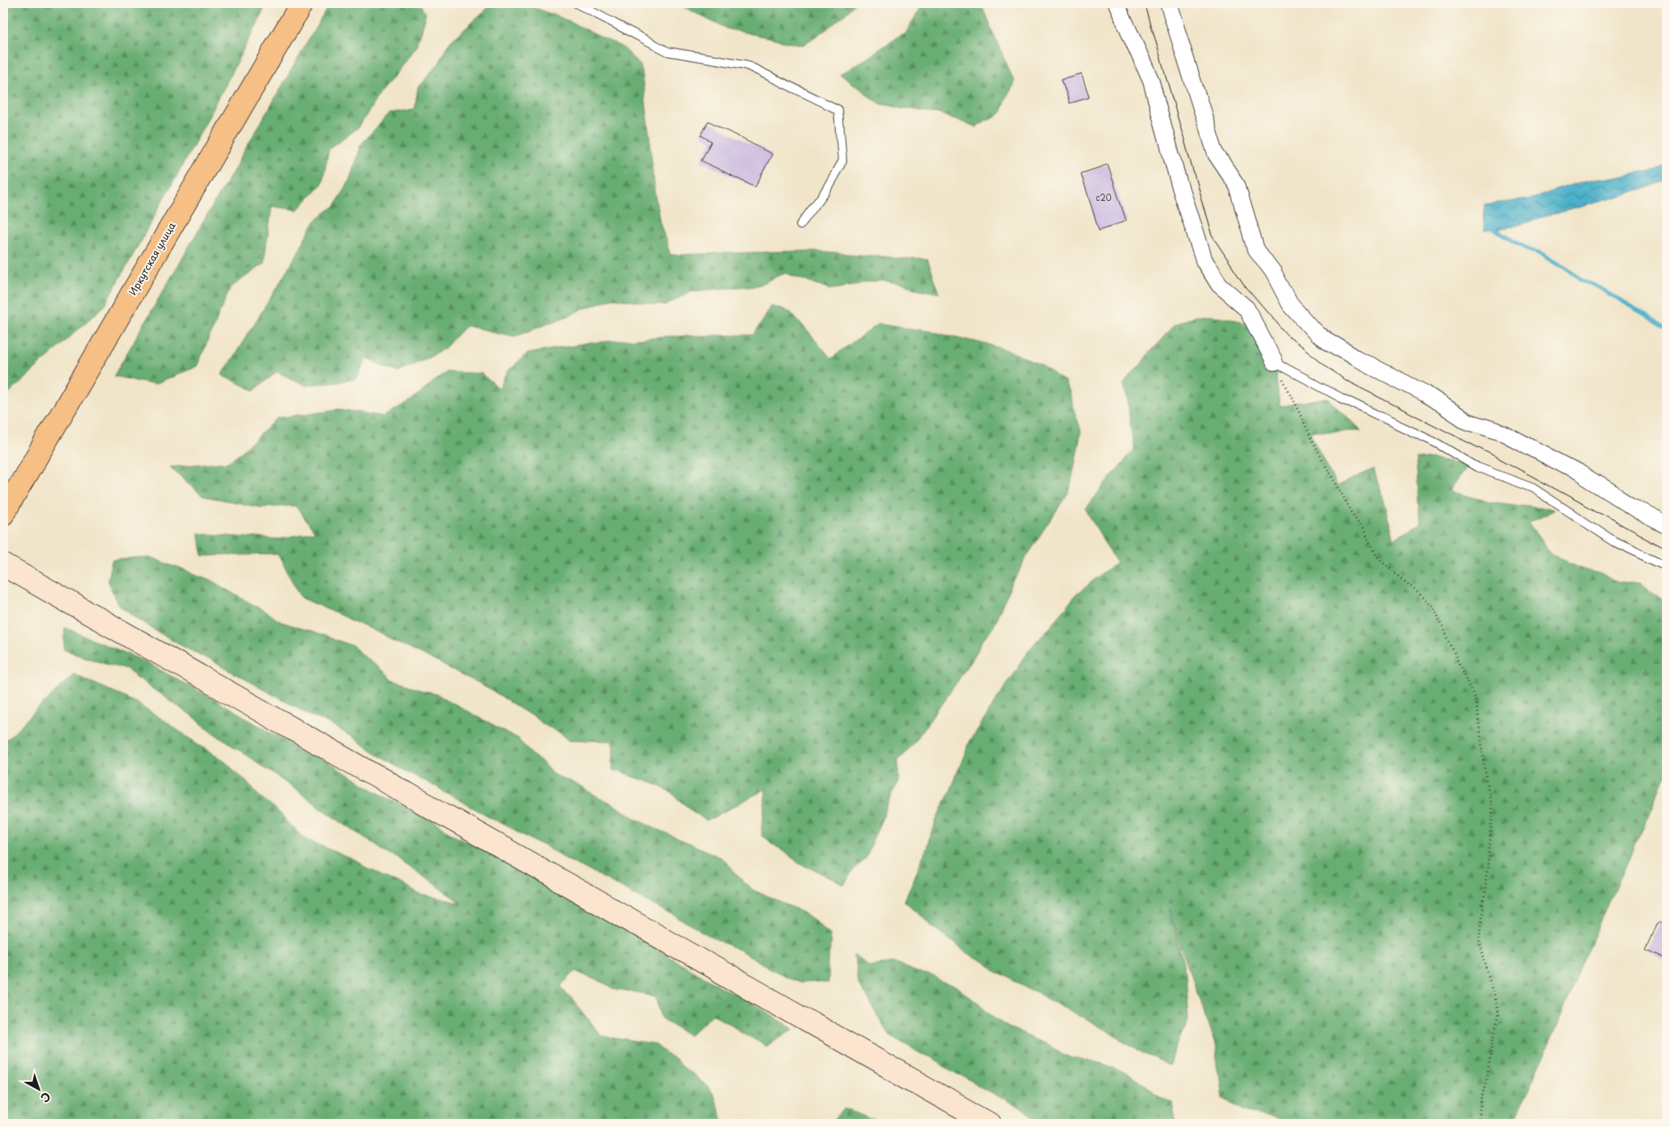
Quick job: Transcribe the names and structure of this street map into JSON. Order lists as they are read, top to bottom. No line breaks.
{"streets":{"main road":["Иркутская улица"]},"house_numbers":["с20"],"north":"bottom right"}
